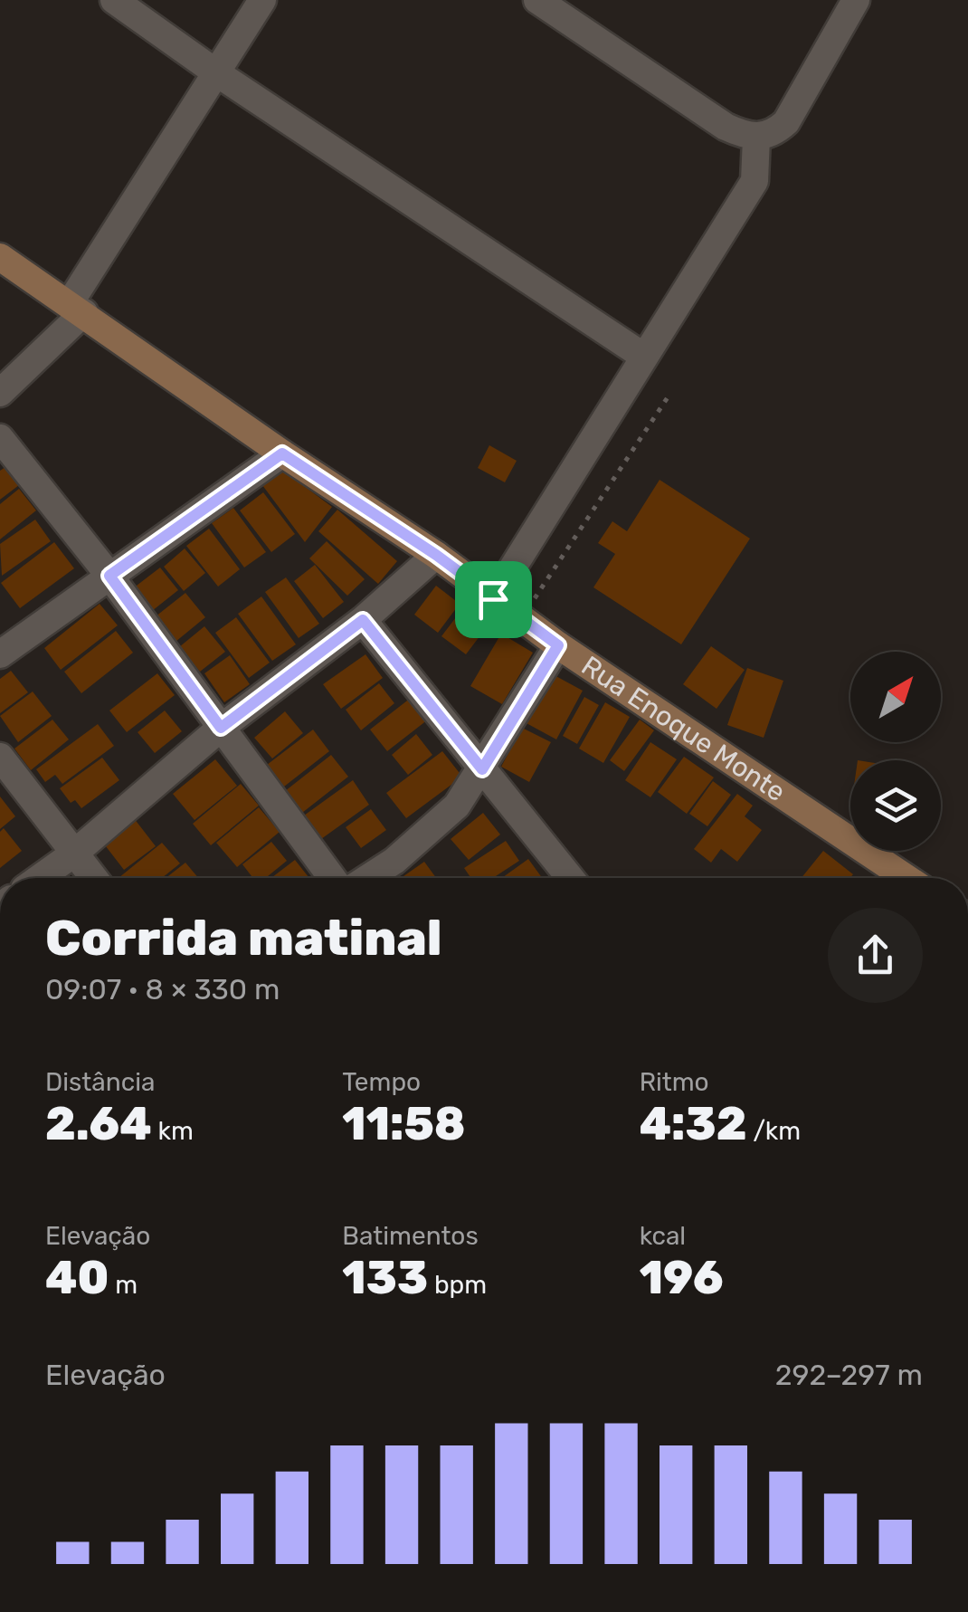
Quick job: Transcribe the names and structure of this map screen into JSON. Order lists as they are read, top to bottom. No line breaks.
{"streets":{"main road":["Rua Enoque Monte"]},"north":"top right","page":{"heading":["Corrida matinal","09:07 · 8 × 330 m"],"stats":[["Distância","2.64 km"],["Tempo","11:58"],["Ritmo","4:32 /km"],["Elevação","40 m"],["Batimentos","133 bpm"],["kcal","196"]],"chart":["Elevação","292–297 m"]}}
